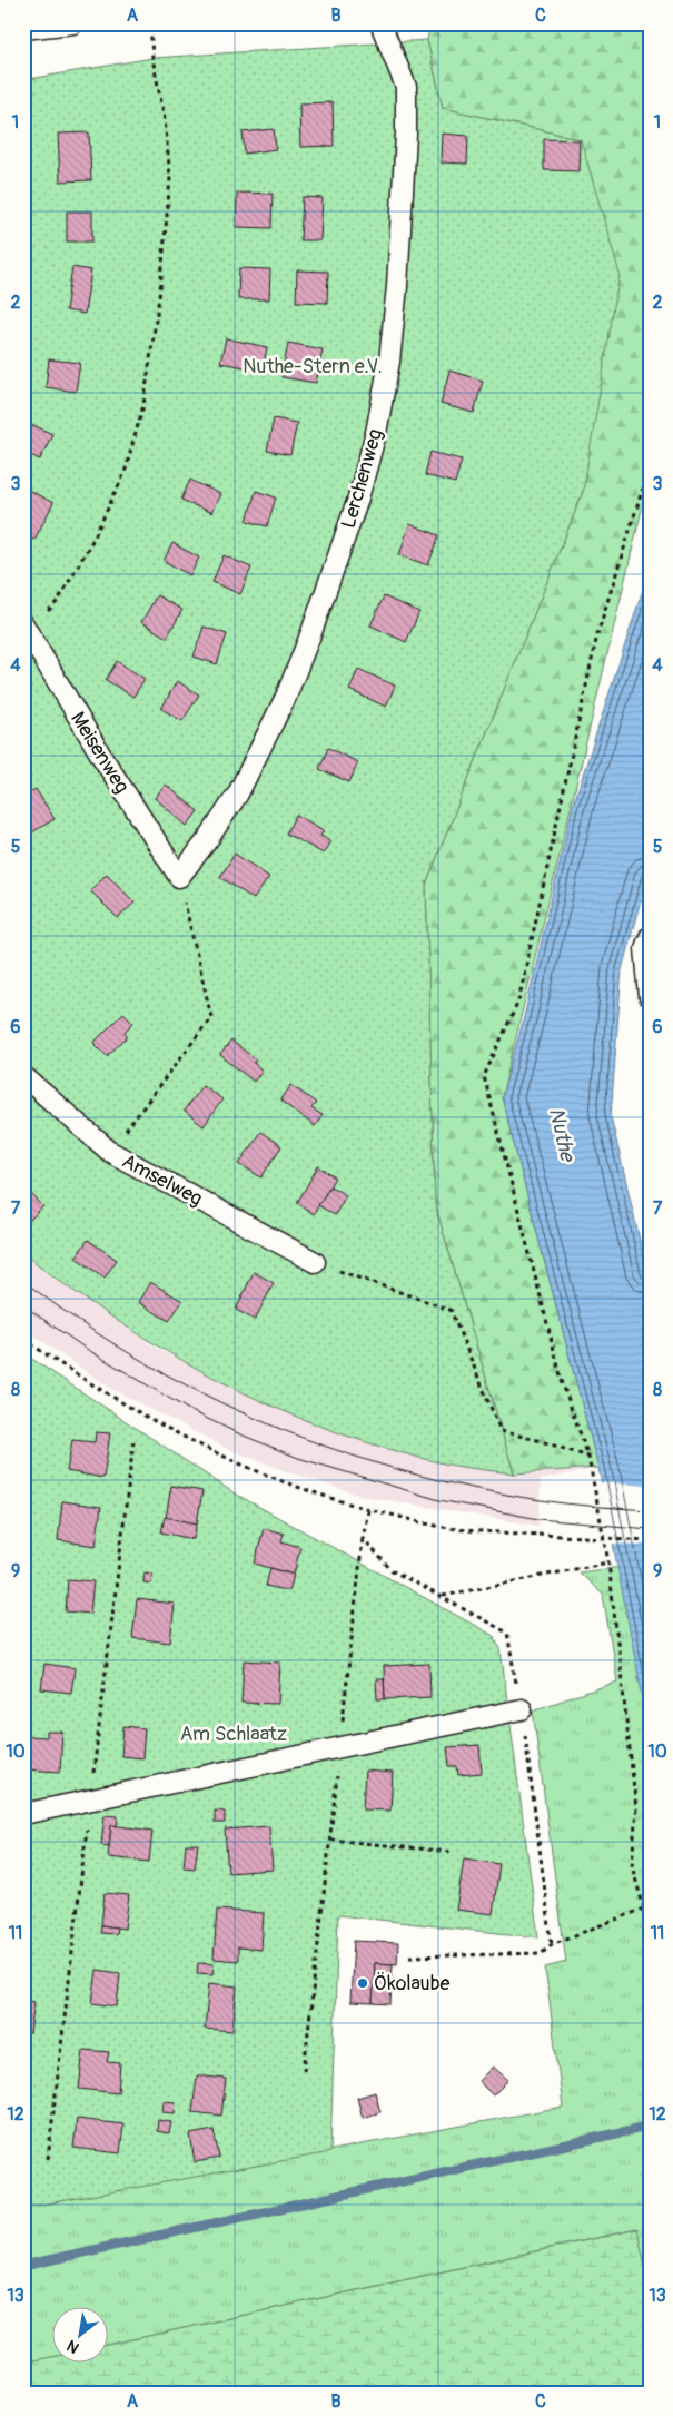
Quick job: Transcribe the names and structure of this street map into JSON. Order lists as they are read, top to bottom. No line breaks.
{"streets":{"lane":["Lerchenweg","Meisenweg","Amselweg"]},"crossings":[["Lerchenweg","Meisenweg"]],"water":["Nuthe"],"parks":["Nuthe-Stern e.V.","Am Schlaatz"],"places":["Ökolaube"],"north":"bottom left","grid":{"columns":["A","B","C"],"rows":["1","2","3","4","5","6","7","8","9","10","11","12","13"]}}
